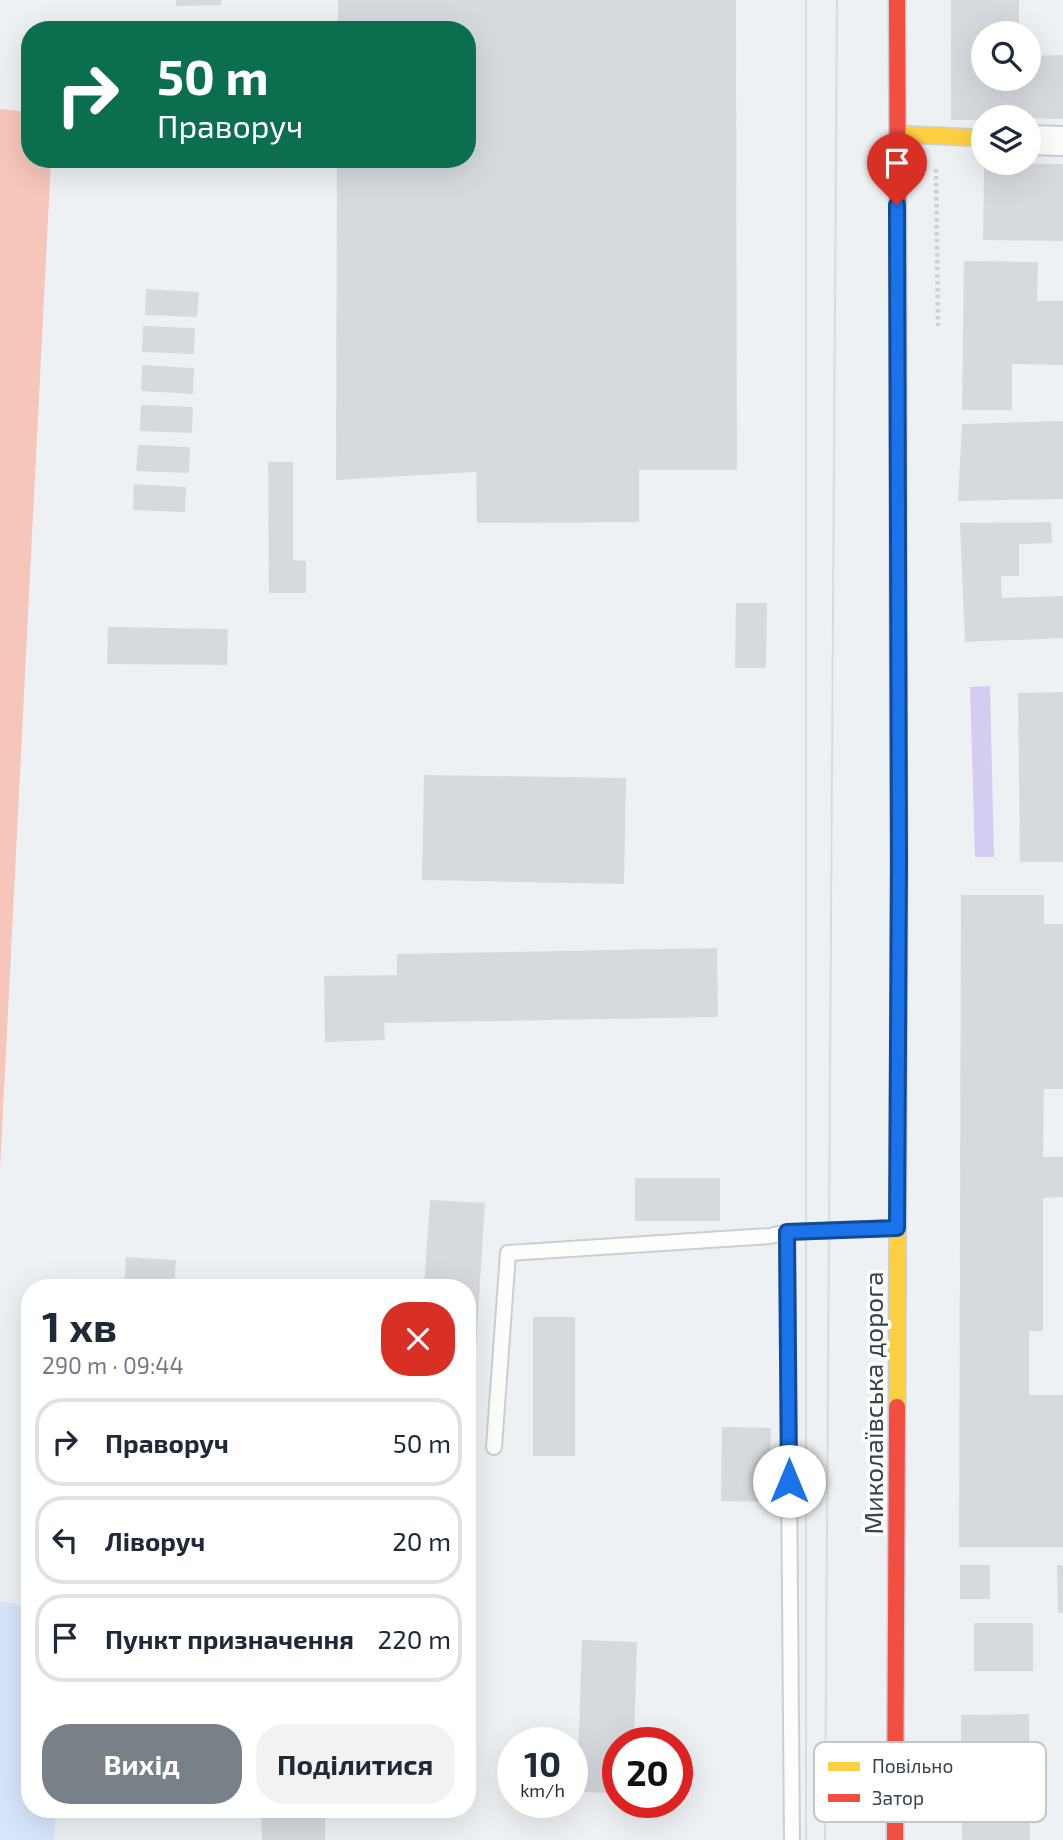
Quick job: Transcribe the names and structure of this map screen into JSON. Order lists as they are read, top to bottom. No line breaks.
{"streets":{"main road":["Миколаївська дорога"]},"legend":["Повільно","Затор"],"page":{"turn":["50 m","Праворуч"],"heading":["1 хв","290 m · 09:44"],"list":[{"name":"Праворуч","value":"50 m"},{"name":"Ліворуч","value":"20 m"},{"name":"Пункт призначення","value":"220 m"}],"buttons":["Вихід","Поділитися"],"speed":"10 km/h","limit":"20"}}
